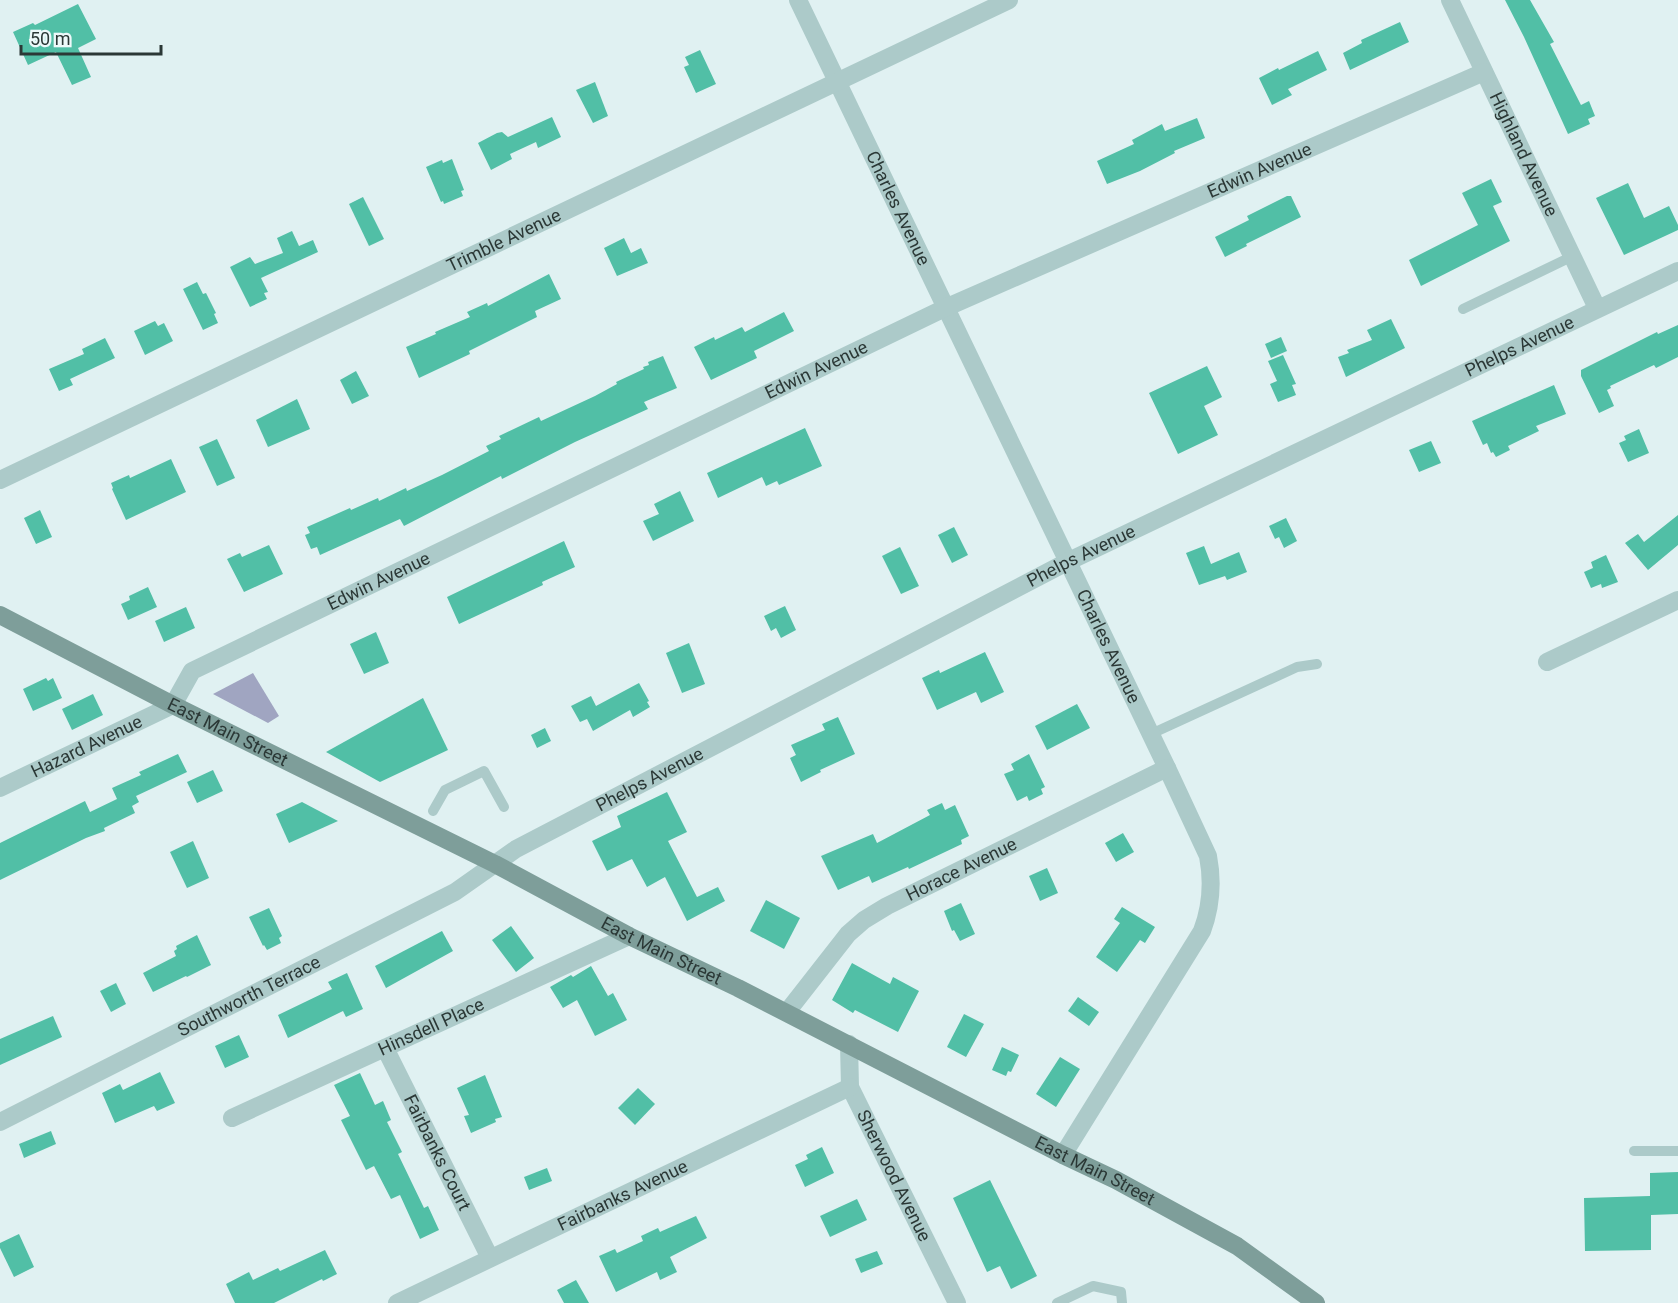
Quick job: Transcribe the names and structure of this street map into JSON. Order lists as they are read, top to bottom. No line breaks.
{"streets":{"street":["Highland Avenue","Edwin Avenue","Charles Avenue","Trimble Avenue","Phelps Avenue","East Main Street","Hazard Avenue","Horace Avenue","Southworth Terrace","Hinsdell Place","Fairbanks Court","Sherwood Avenue","Fairbanks Avenue"]},"crossings":[["Highland Avenue","Edwin Avenue"],["Highland Avenue","Phelps Avenue"],["Edwin Avenue","Charles Avenue"],["Edwin Avenue","East Main Street"],["Edwin Avenue","Hazard Avenue"],["Charles Avenue","Trimble Avenue"],["Charles Avenue","Phelps Avenue"],["Charles Avenue","East Main Street"],["Charles Avenue","Horace Avenue"],["Phelps Avenue","East Main Street"],["Phelps Avenue","Southworth Terrace"],["East Main Street","Hazard Avenue"],["East Main Street","Horace Avenue"],["East Main Street","Southworth Terrace"],["East Main Street","Hinsdell Place"],["East Main Street","Sherwood Avenue"],["Hinsdell Place","Fairbanks Court"],["Fairbanks Court","Fairbanks Avenue"],["Sherwood Avenue","Fairbanks Avenue"]],"scale_bar":"50 m"}
